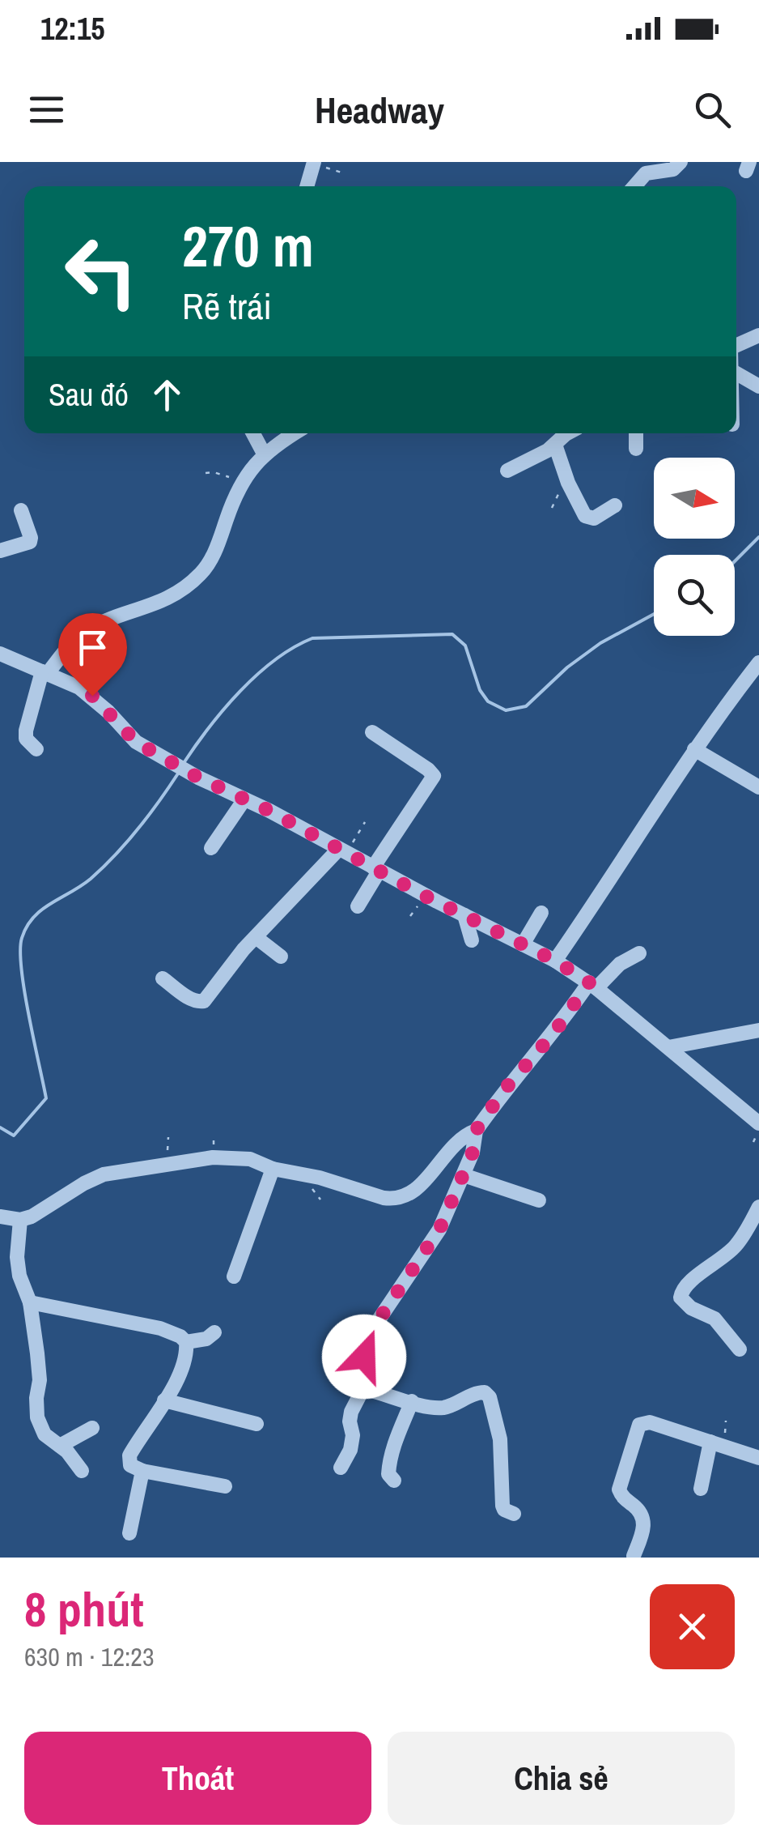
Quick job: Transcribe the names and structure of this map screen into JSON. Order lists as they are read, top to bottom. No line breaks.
{"north":"right","page":{"status":"12:15","header":"Headway","turn":["270 m","Rẽ trái"],"then":"Sau đó","heading":["8 phút","630 m · 12:23"],"buttons":["Thoát","Chia sẻ"]}}
